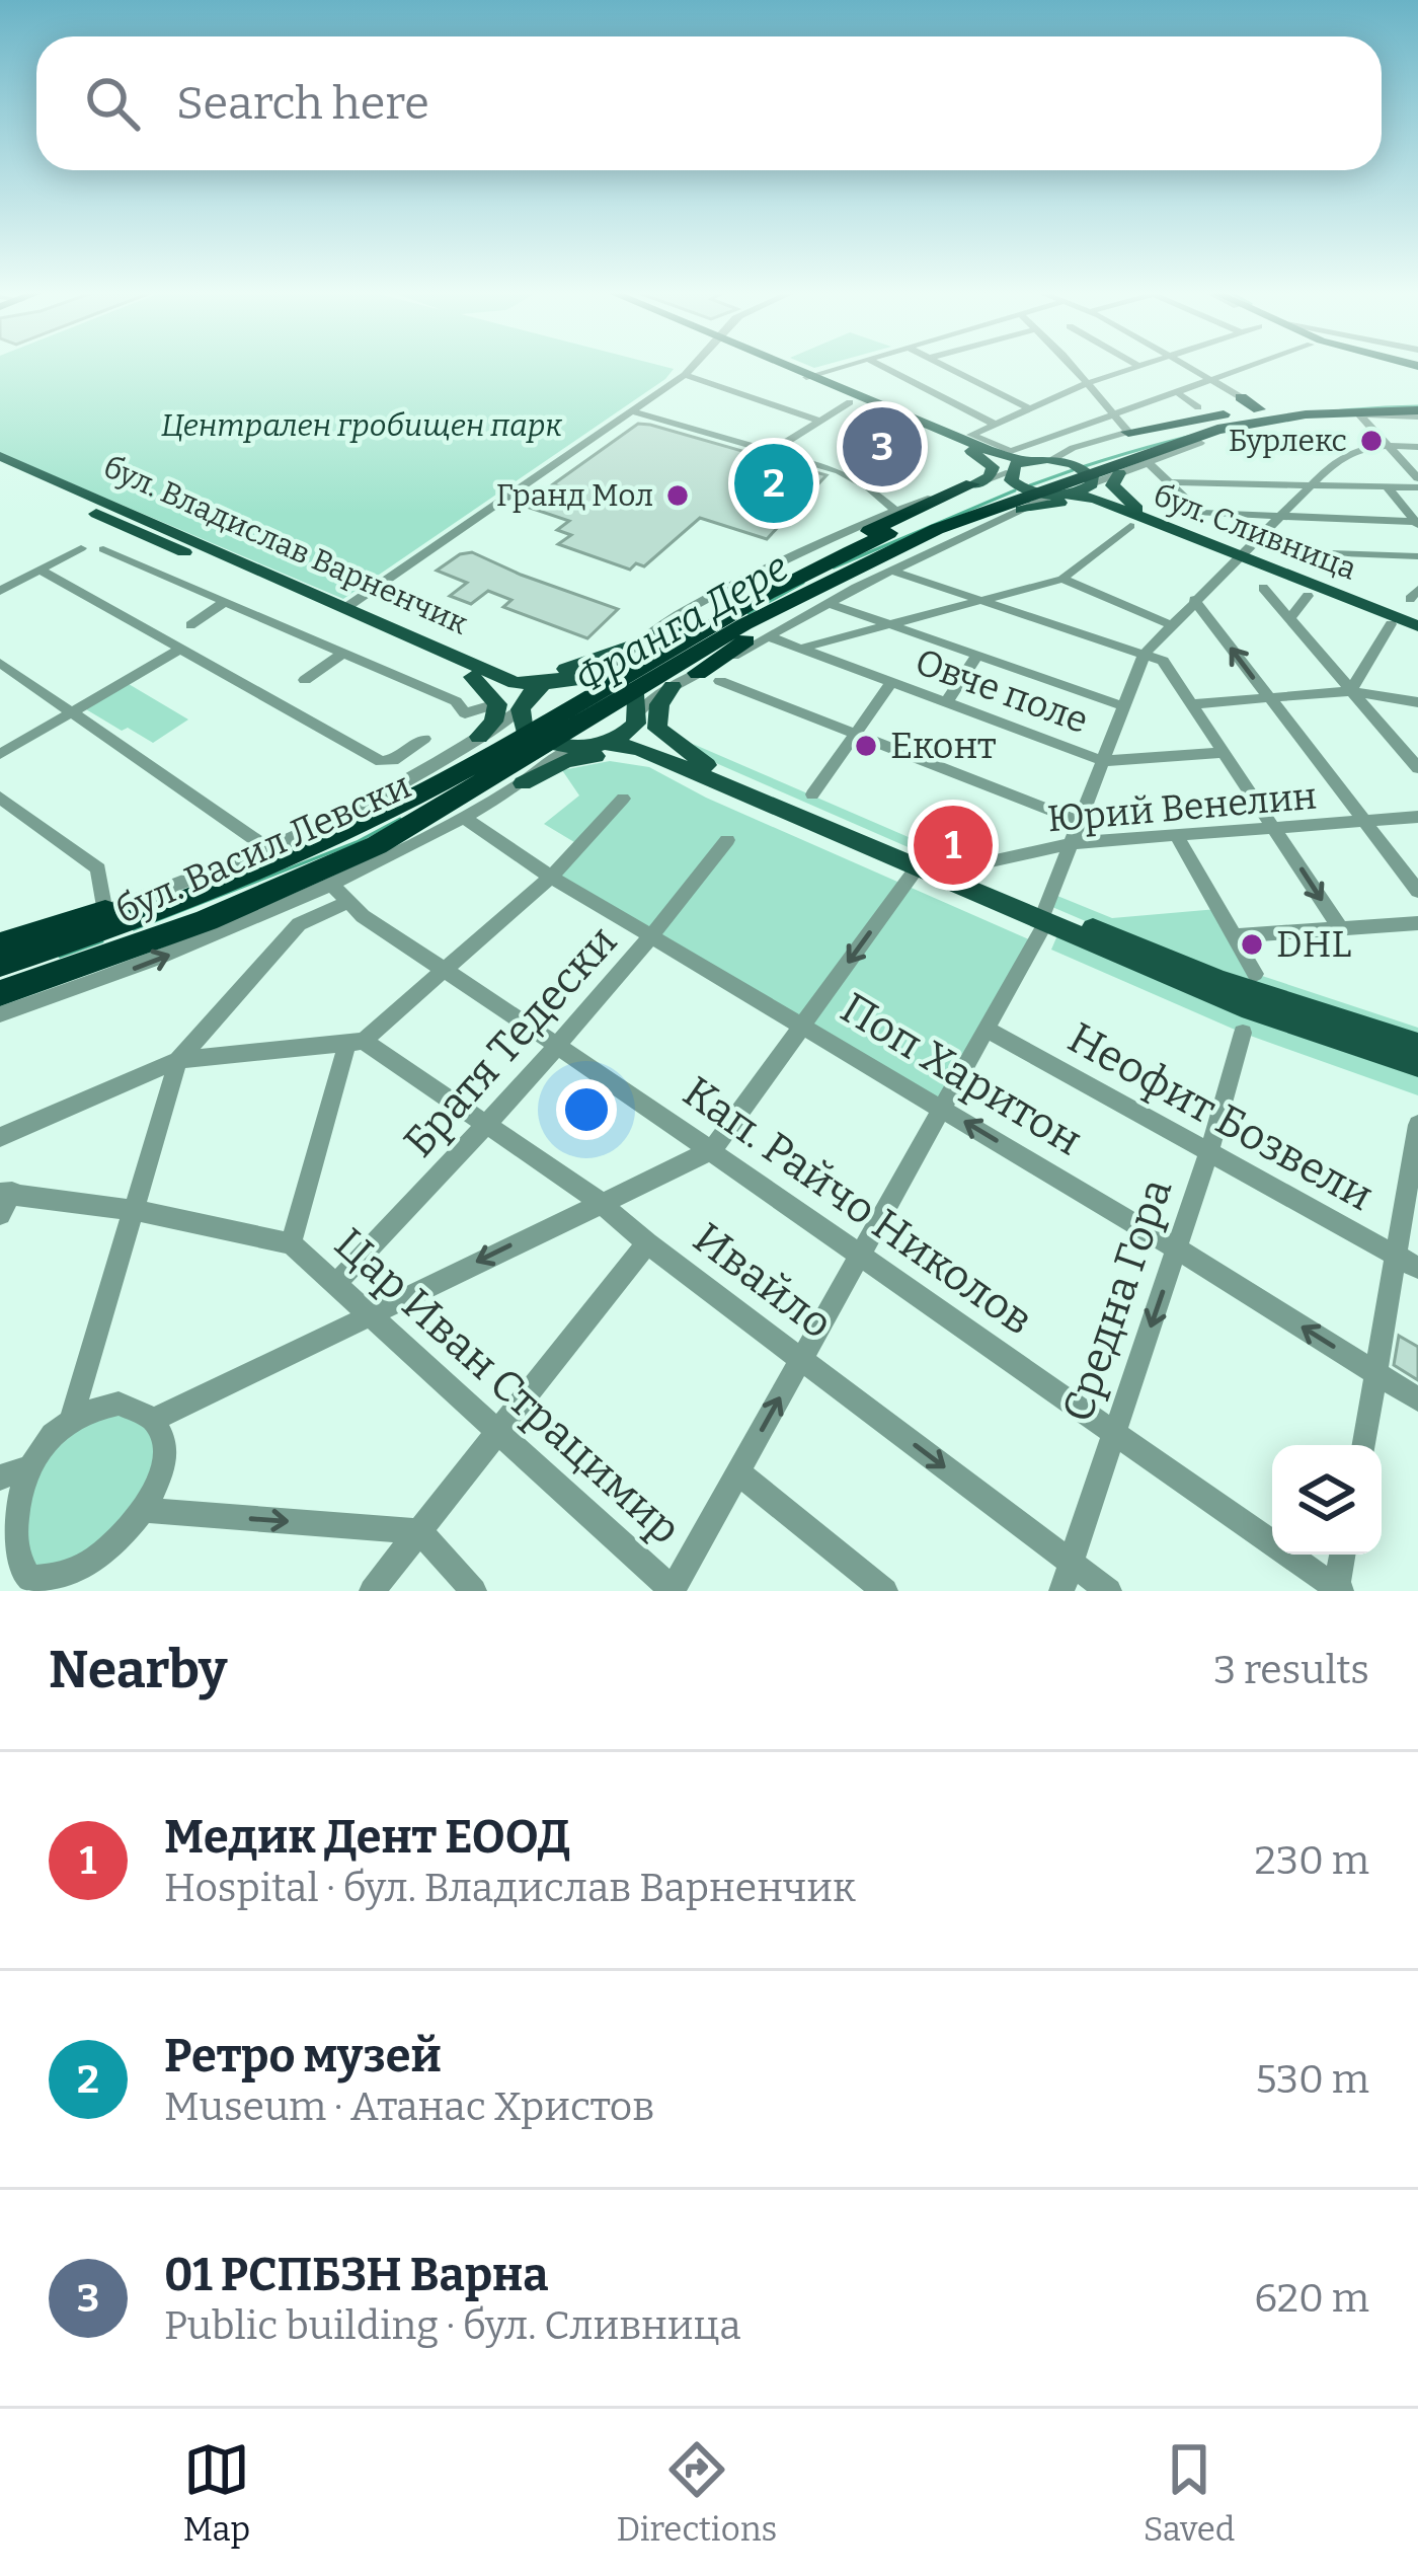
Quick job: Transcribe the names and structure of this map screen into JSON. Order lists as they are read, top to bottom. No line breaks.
{"streets":{"highway":["бул. Васил Левски"],"main road":["бул. Сливница","бул. Владислав Варненчик"],"street":["Овче поле","Юрий Венелин","Братя Тедески","Поп Харитон","Неофит Бозвели","Кап. Райчо Николов","Ивайло","Средна Гора","Цар Иван Страцимир"]},"crossings":[["Братя Тедески","Поп Харитон"],["Братя Тедески","Кап. Райчо Николов"],["Братя Тедески","Ивайло"],["Братя Тедески","Цар Иван Страцимир"],["Поп Харитон","Средна Гора"],["Неофит Бозвели","Средна Гора"],["Кап. Райчо Николов","Средна Гора"],["Ивайло","Средна Гора"]],"one_way":["Поп Харитон"],"water":["Франга Дере"],"parks":["Централен гробищен парк"],"places":["Бурлекс","Гранд Мол","Еконт","DHL"],"page":{"search":"Search here","pins":["3","2","1"],"heading":["Nearby","3 results"],"list":[{"mark":"1","name":"Медик Дент ЕООД","note":"Hospital · бул. Владислав Варненчик","value":"230 m"},{"mark":"2","name":"Ретро музей","note":"Museum · Атанас Христов","value":"530 m"},{"mark":"3","name":"01 РСПБЗН Варна","note":"Public building · бул. Сливница","value":"620 m"}],"nav":["Map","Directions","Saved"]}}
